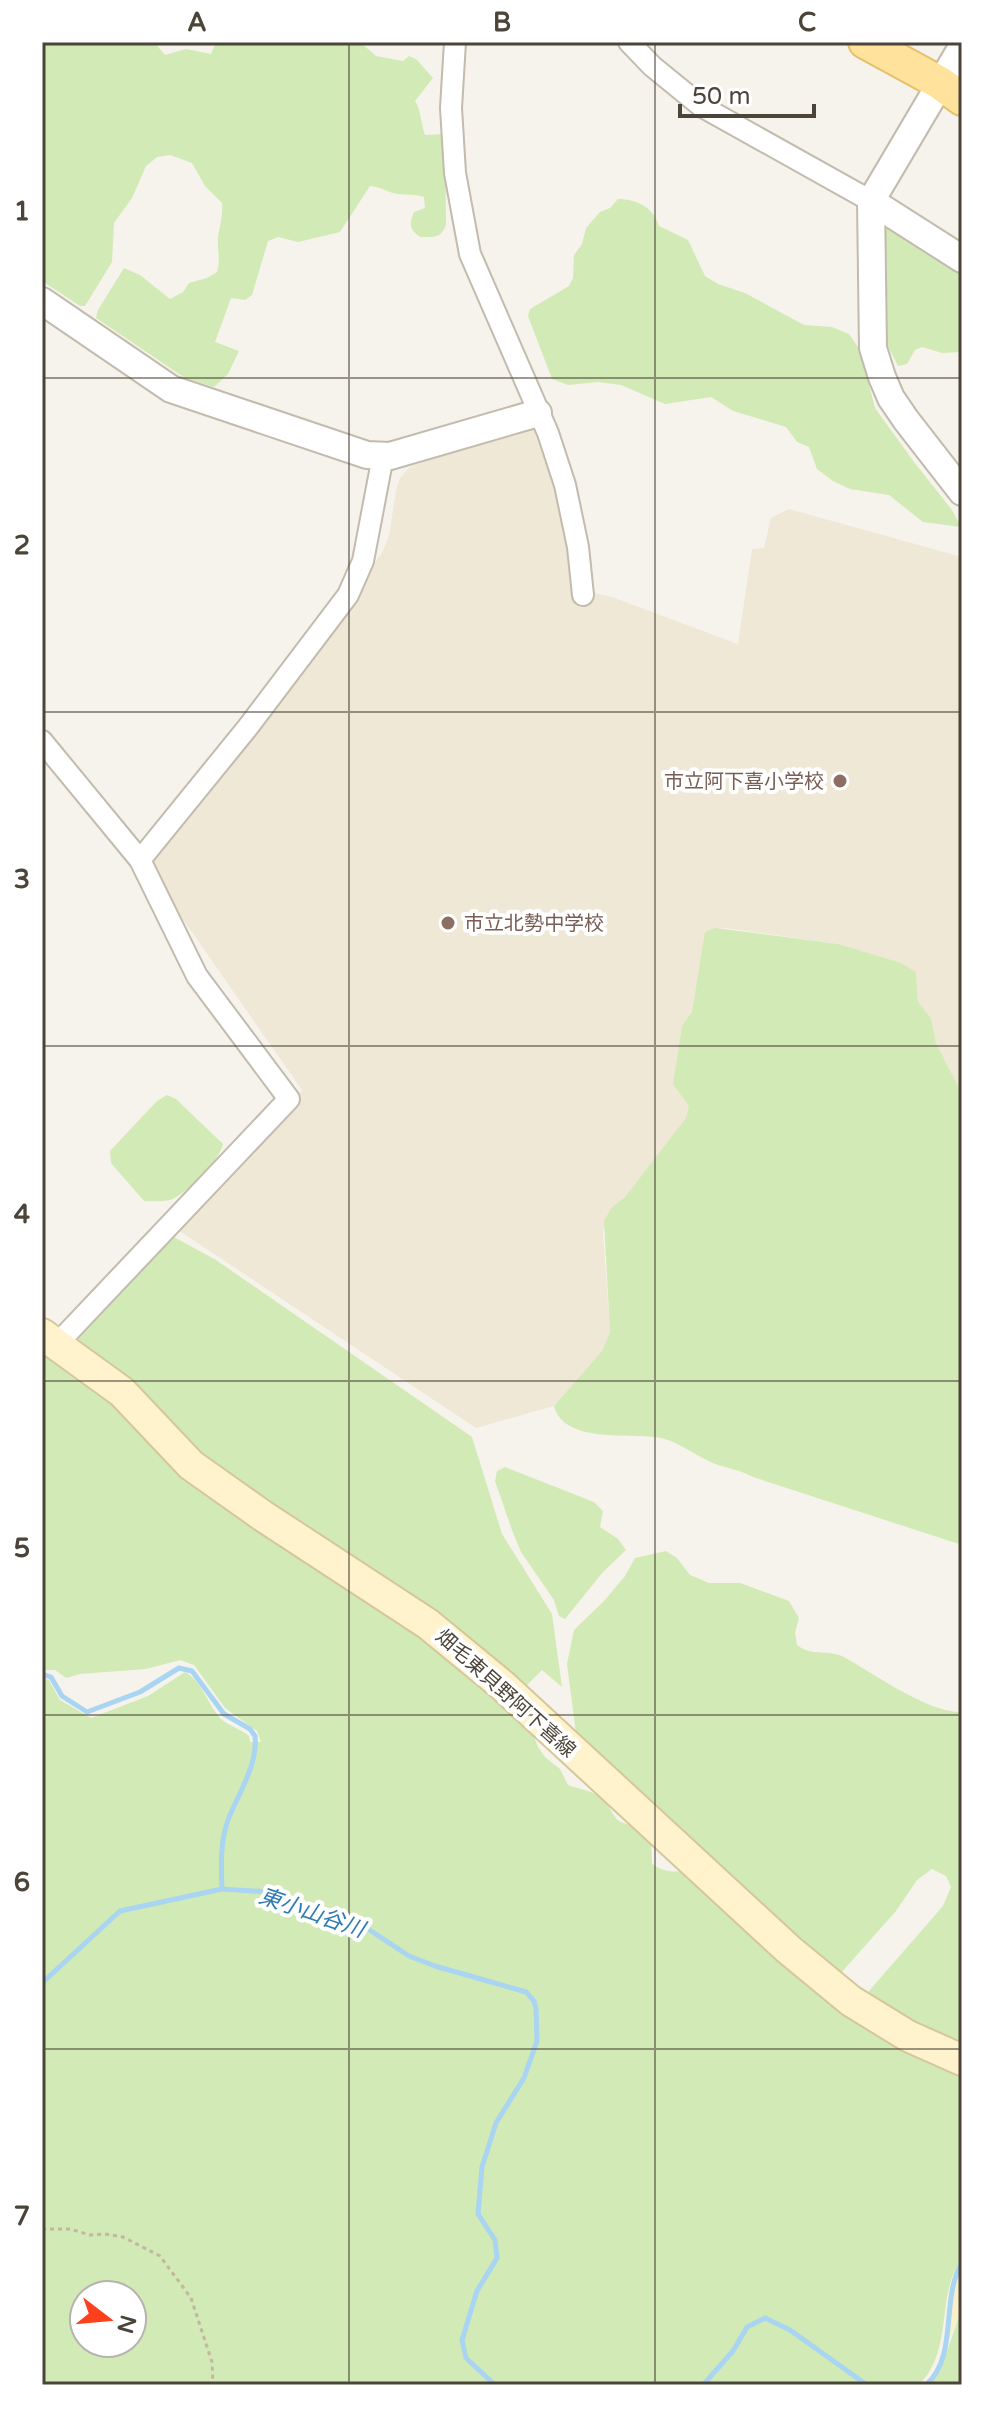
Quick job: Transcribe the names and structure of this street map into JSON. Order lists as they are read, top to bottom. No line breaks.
{"streets":{"main road":["畑毛東貝野阿下喜線"]},"water":["東小山谷川"],"places":["市立阿下喜小学校","市立北勢中学校"],"scale_bar":"50 m","north":"right","grid":{"columns":["A","B","C"],"rows":["1","2","3","4","5","6","7"]}}
